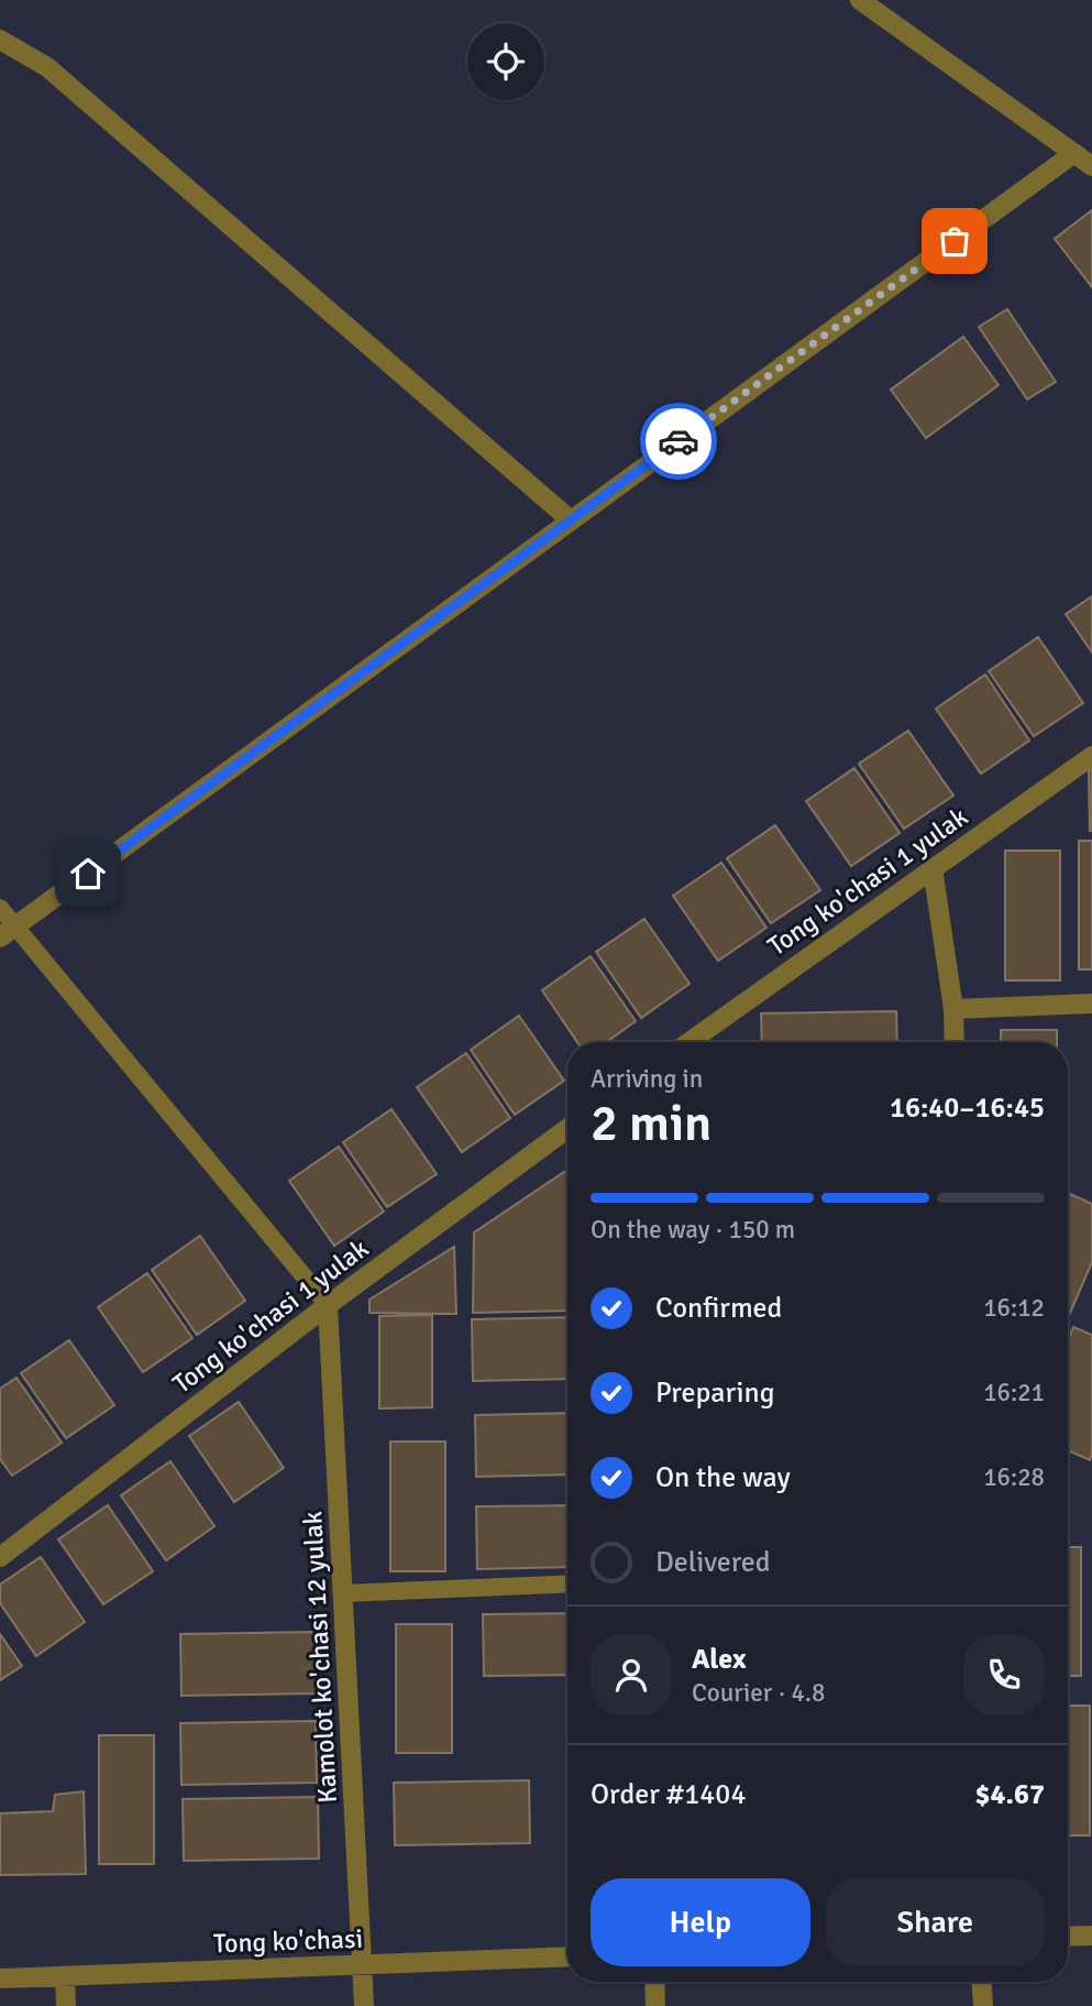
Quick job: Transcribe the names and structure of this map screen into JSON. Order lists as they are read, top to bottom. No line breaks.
{"streets":{"street":["Tong ko'chasi 1 yulak","Kamolot ko'chasi 12 yulak","Tong ko'chasi"]},"crossings":[["Tong ko'chasi 1 yulak","Kamolot ko'chasi 12 yulak"],["Kamolot ko'chasi 12 yulak","Tong ko'chasi"]],"page":{"heading":["2 min","Arriving in","16:40–16:45"],"panel":["Alex","Courier · 4.8","Order #1404","$4.67"],"bar":"On the way · 150 m","list":[["Confirmed","16:12"],["Preparing","16:21"],["On the way","16:28"],"Delivered"],"buttons":["Help","Share"]}}
